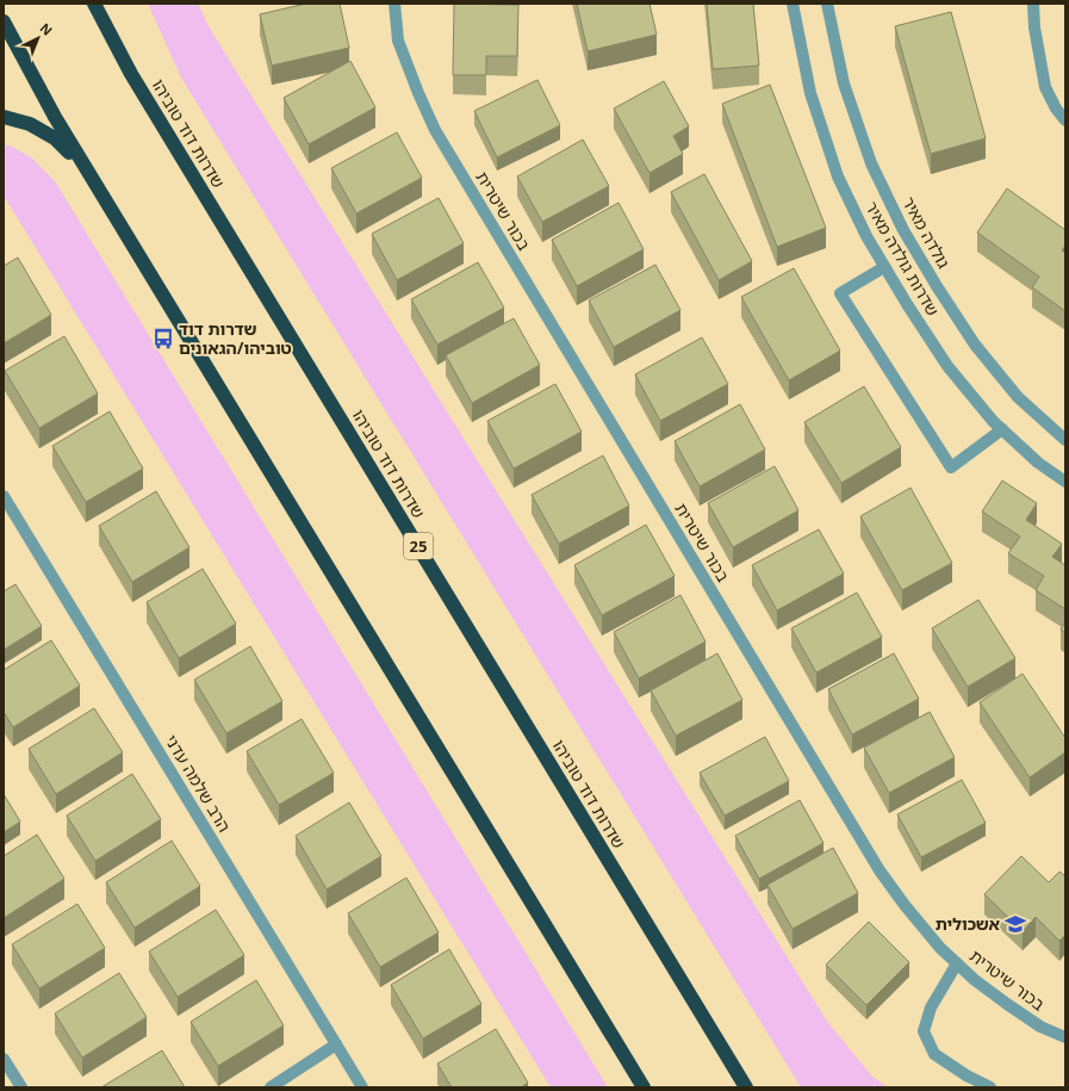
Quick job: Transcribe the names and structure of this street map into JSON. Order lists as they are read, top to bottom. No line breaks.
{"streets":{"highway":["שדרות דוד טוביהו","25"],"street":["בכור שיטרית","גולדה מאיר","שדרות גולדה מאיר","הרב שלמה עדני"]},"places":{"bus stop":["שדרות דוד טוביהו/הגאונים"],"school or university":["אשכולית"]},"north":"top right"}
